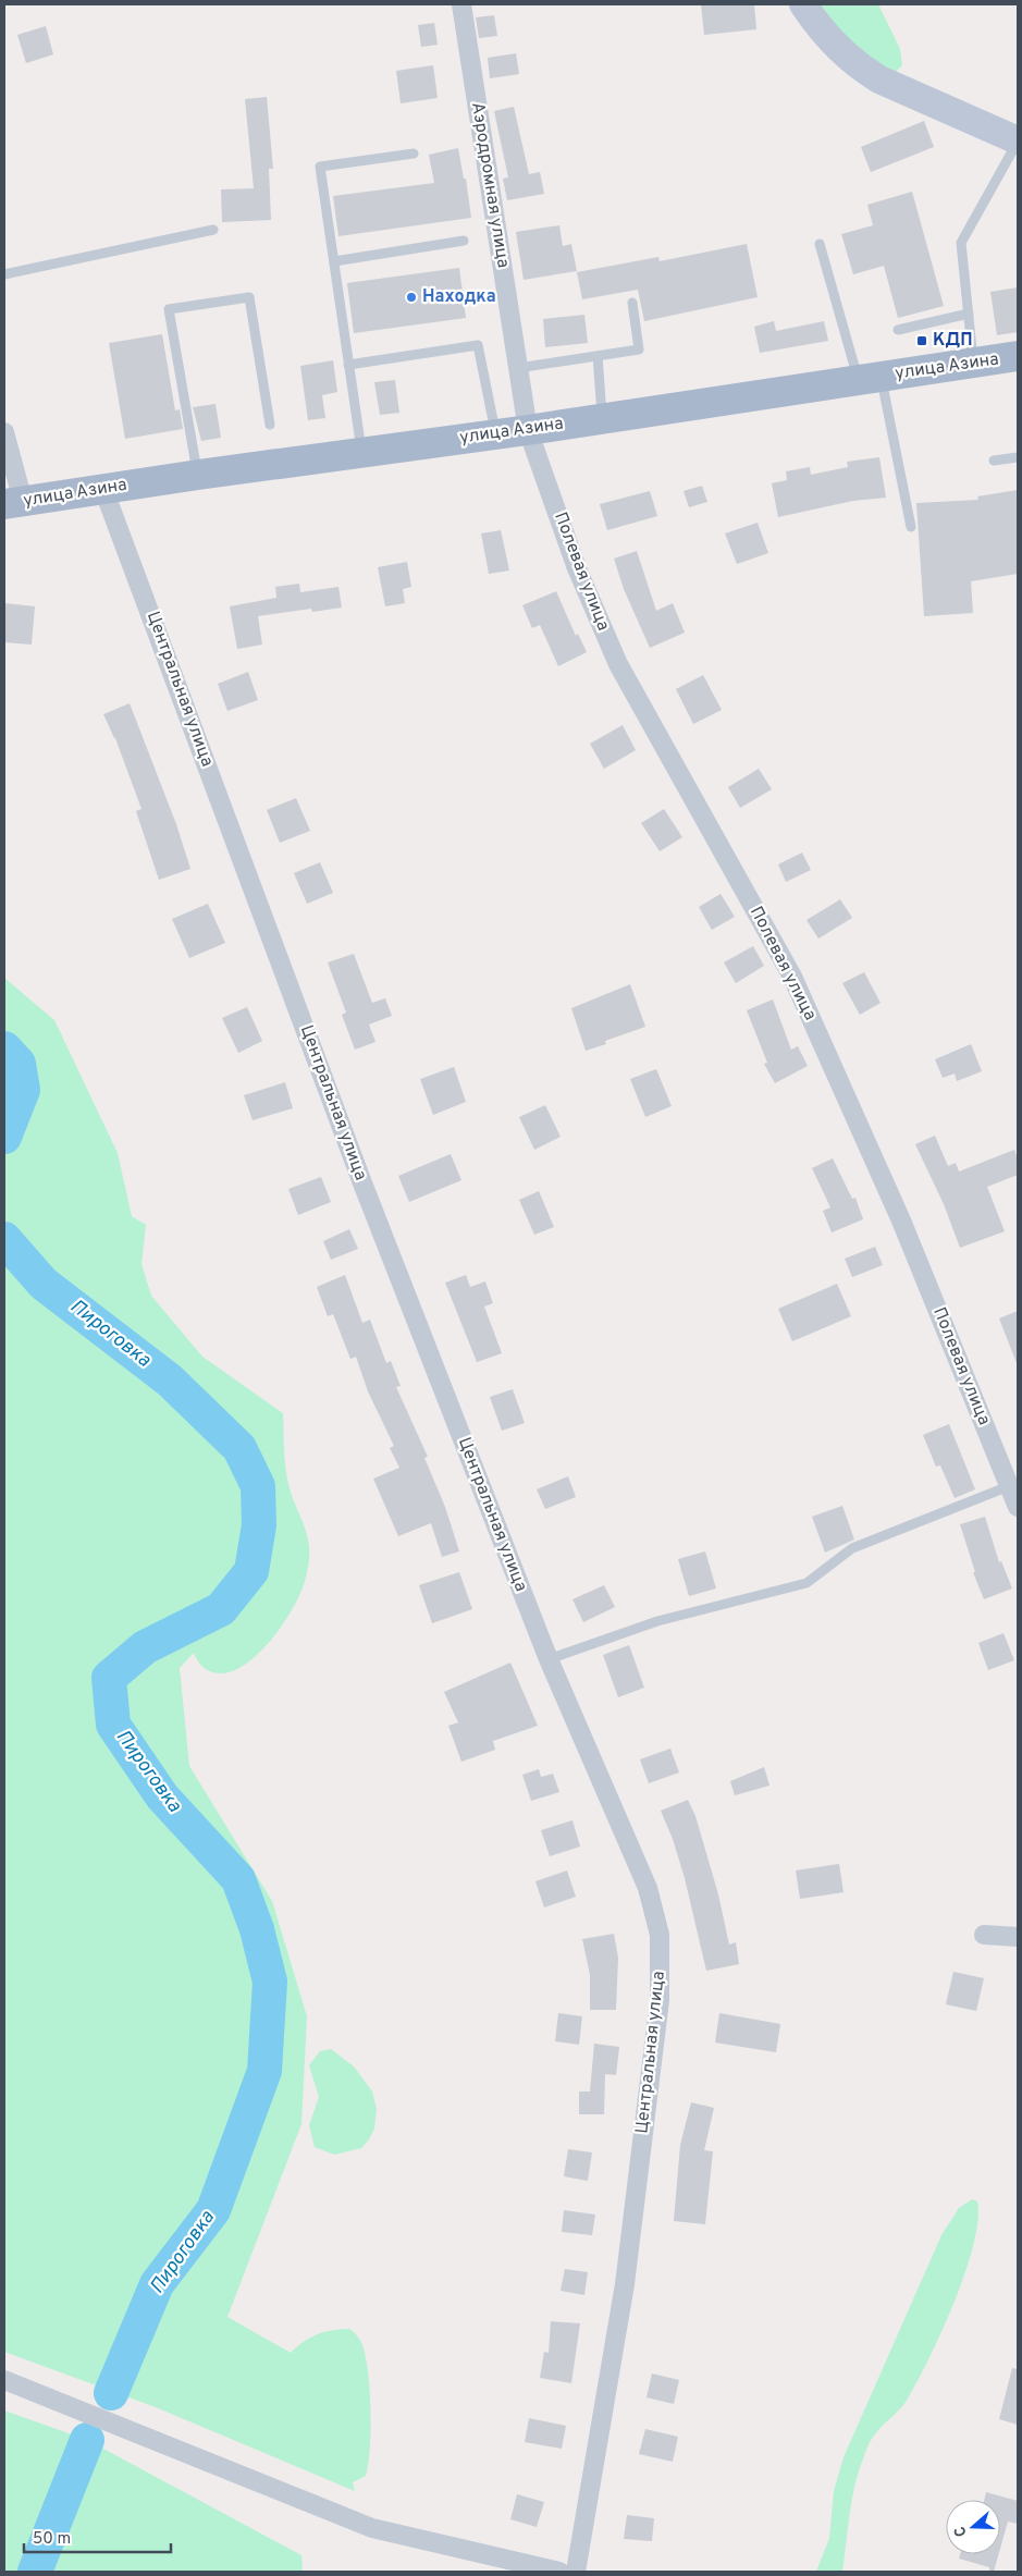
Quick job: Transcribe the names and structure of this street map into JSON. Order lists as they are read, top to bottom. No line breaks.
{"streets":{"main road":["улица Азина"],"street":["Аэродромная улица","Полевая улица","Центральная улица"]},"crossings":[["Аэродромная улица","улица Азина"],["Аэродромная улица","Полевая улица"],["улица Азина","Полевая улица"],["улица Азина","Центральная улица"]],"water":["Пироговка"],"places":{"other":["Находка"],"transit":["КДП"]},"scale_bar":"50 m","north":"left"}
